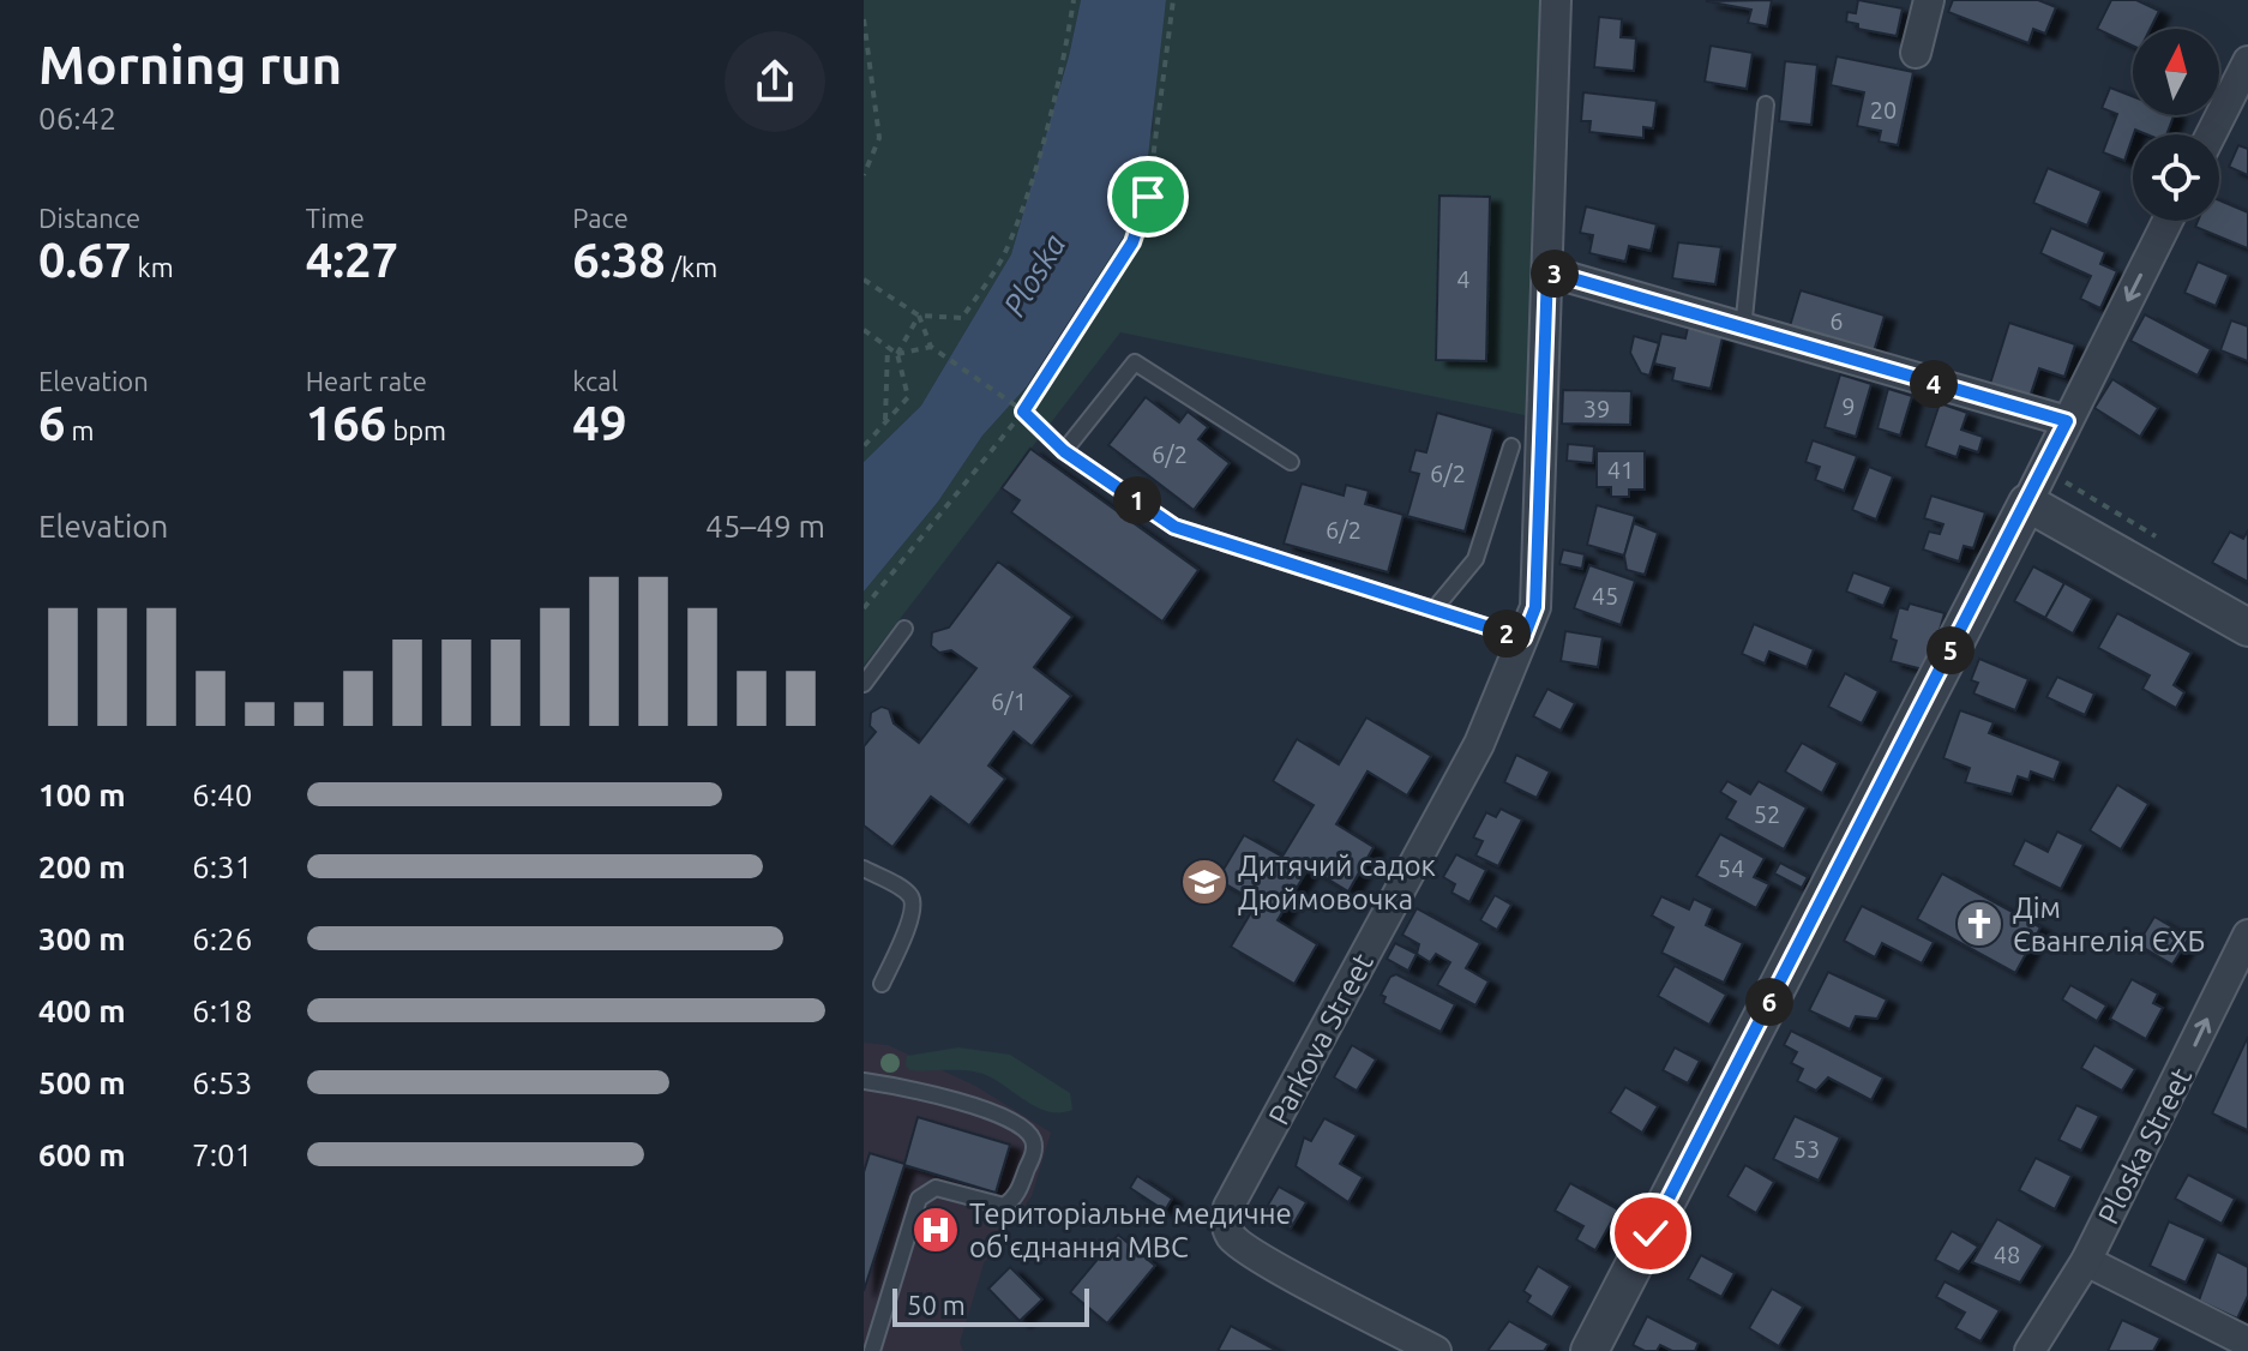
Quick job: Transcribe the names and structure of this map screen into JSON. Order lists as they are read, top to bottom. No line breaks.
{"streets":{"street":["Parkova Street","Ploska Street"]},"one_way":["Ploska Street"],"water":["Ploska"],"places":{"school or university":["Дитячий садок Дюймовочка"],"church":["Дім Євангелія ЄХБ"],"hospital":["Територіальне медичне об'єднання МВС"]},"house_numbers":["20","4","6","9","39","6/2","41","6/2","6/2","45","6/1","52","54","53","48"],"scale_bar":"50 m","north":"top","page":{"heading":["Morning run","06:42"],"stats":[["Distance","0.67 km"],["Time","4:27"],["Pace","6:38 /km"],["Elevation","6 m"],["Heart rate","166 bpm"],["kcal","49"]],"pins":["3","4","1","2","5","6"],"chart":["Elevation","45–49 m"],"list":[{"name":"100 m","note":"6:40"},{"name":"200 m","note":"6:31"},{"name":"300 m","note":"6:26"},{"name":"400 m","note":"6:18"},{"name":"500 m","note":"6:53"},{"name":"600 m","note":"7:01"}],"scale":"50 m"}}
